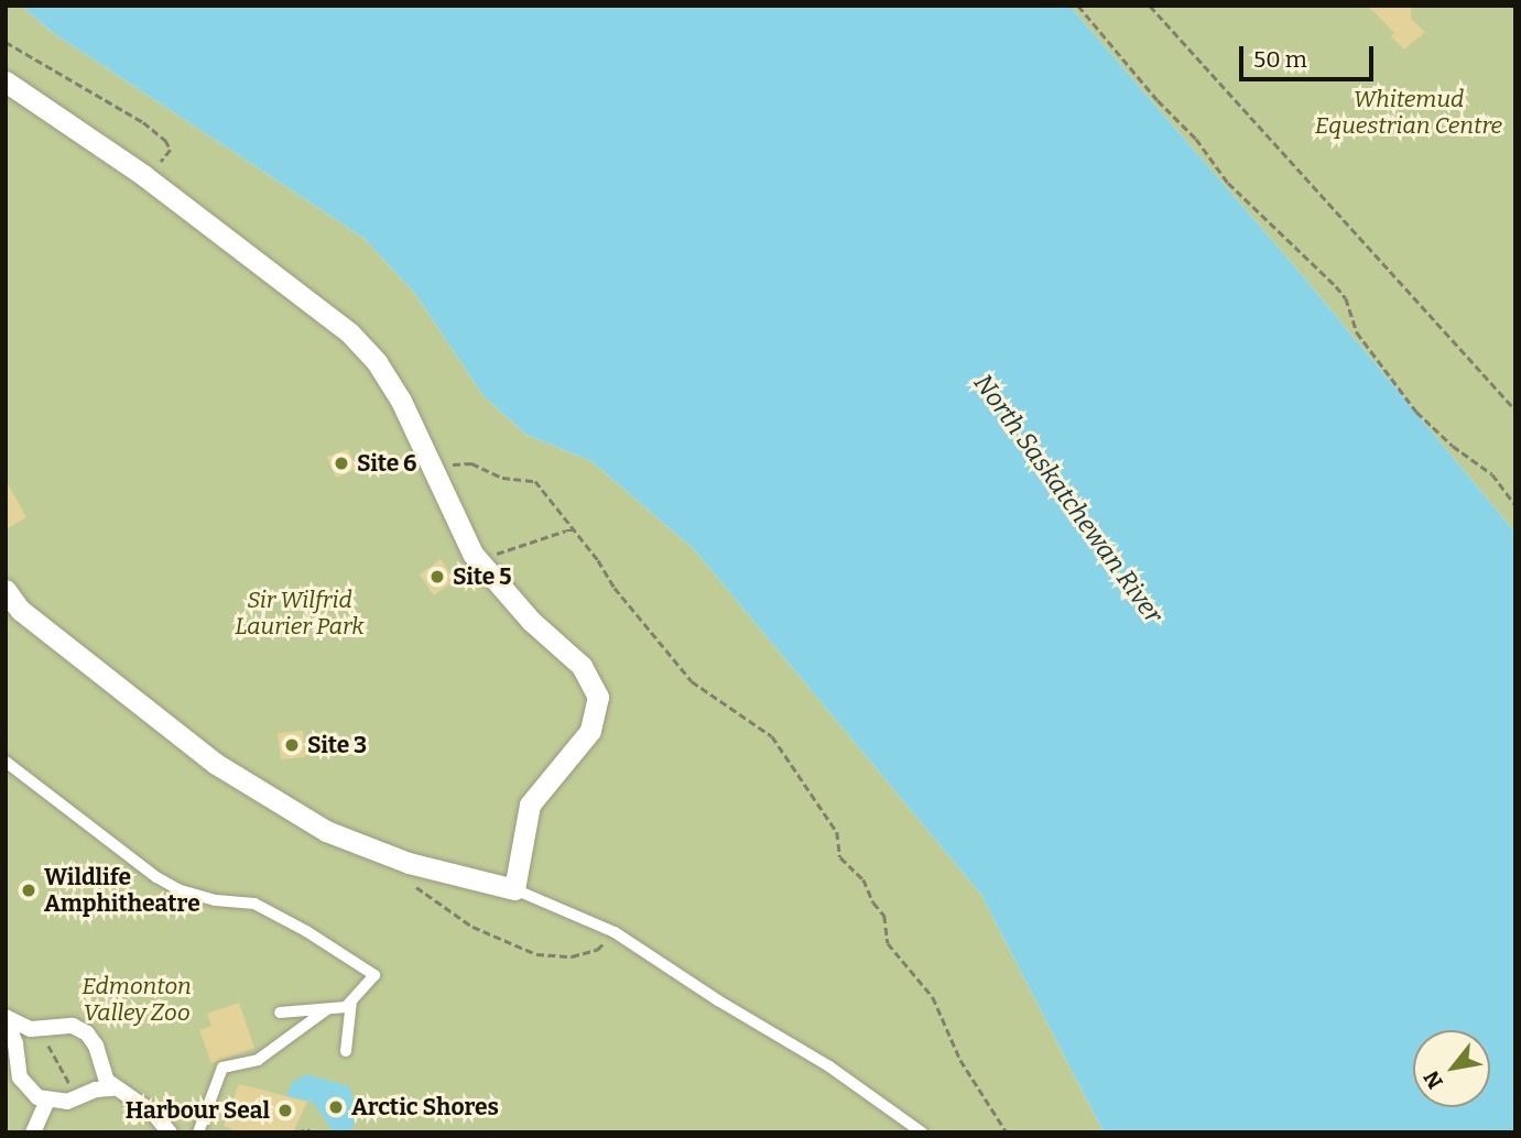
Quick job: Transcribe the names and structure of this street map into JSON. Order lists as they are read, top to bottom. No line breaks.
{"water":["North Saskatchewan River"],"parks":["Whitemud Equestrian Centre","Sir Wilfrid Laurier Park","Edmonton Valley Zoo"],"places":["Site 6","Site 5","Site 3","Wildlife Amphitheatre","Arctic Shores","Harbour Seal"],"scale_bar":"50 m","north":"bottom left"}
